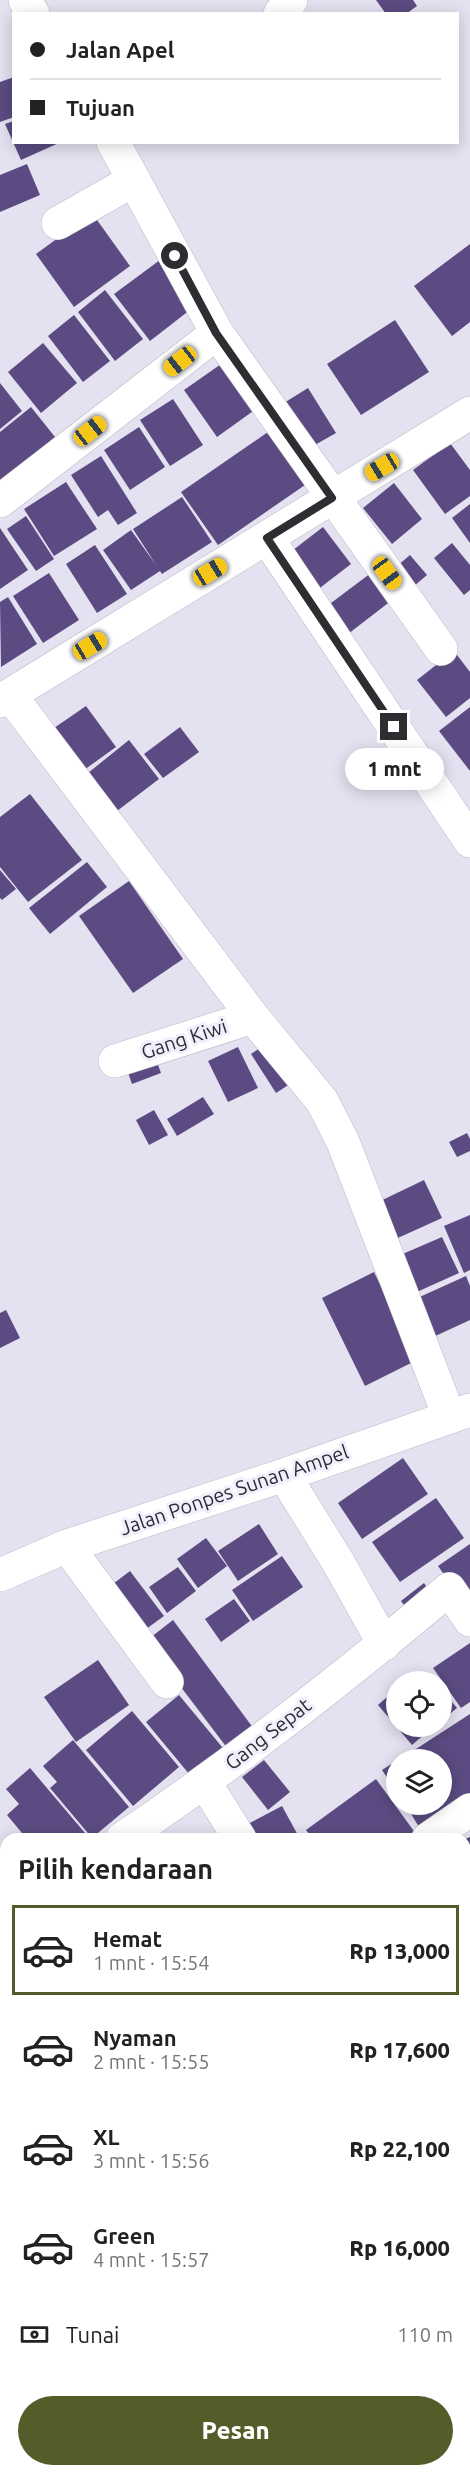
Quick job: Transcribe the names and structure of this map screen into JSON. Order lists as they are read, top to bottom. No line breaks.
{"streets":{"street":["Gang Kiwi","Jalan Ponpes Sunan Ampel","Gang Sepat"]},"page":{"banner":["Jalan Apel","Tujuan"],"bubble":"1 mnt","heading":"Pilih kendaraan","list":[{"name":"Hemat","note":"1 mnt · 15:54","value":"Rp 13,000"},{"name":"Nyaman","note":"2 mnt · 15:55","value":"Rp 17,600"},{"name":"XL","note":"3 mnt · 15:56","value":"Rp 22,100"},{"name":"Green","note":"4 mnt · 15:57","value":"Rp 16,000"}],"pay":["Tunai","110 m"],"buttons":"Pesan"}}
